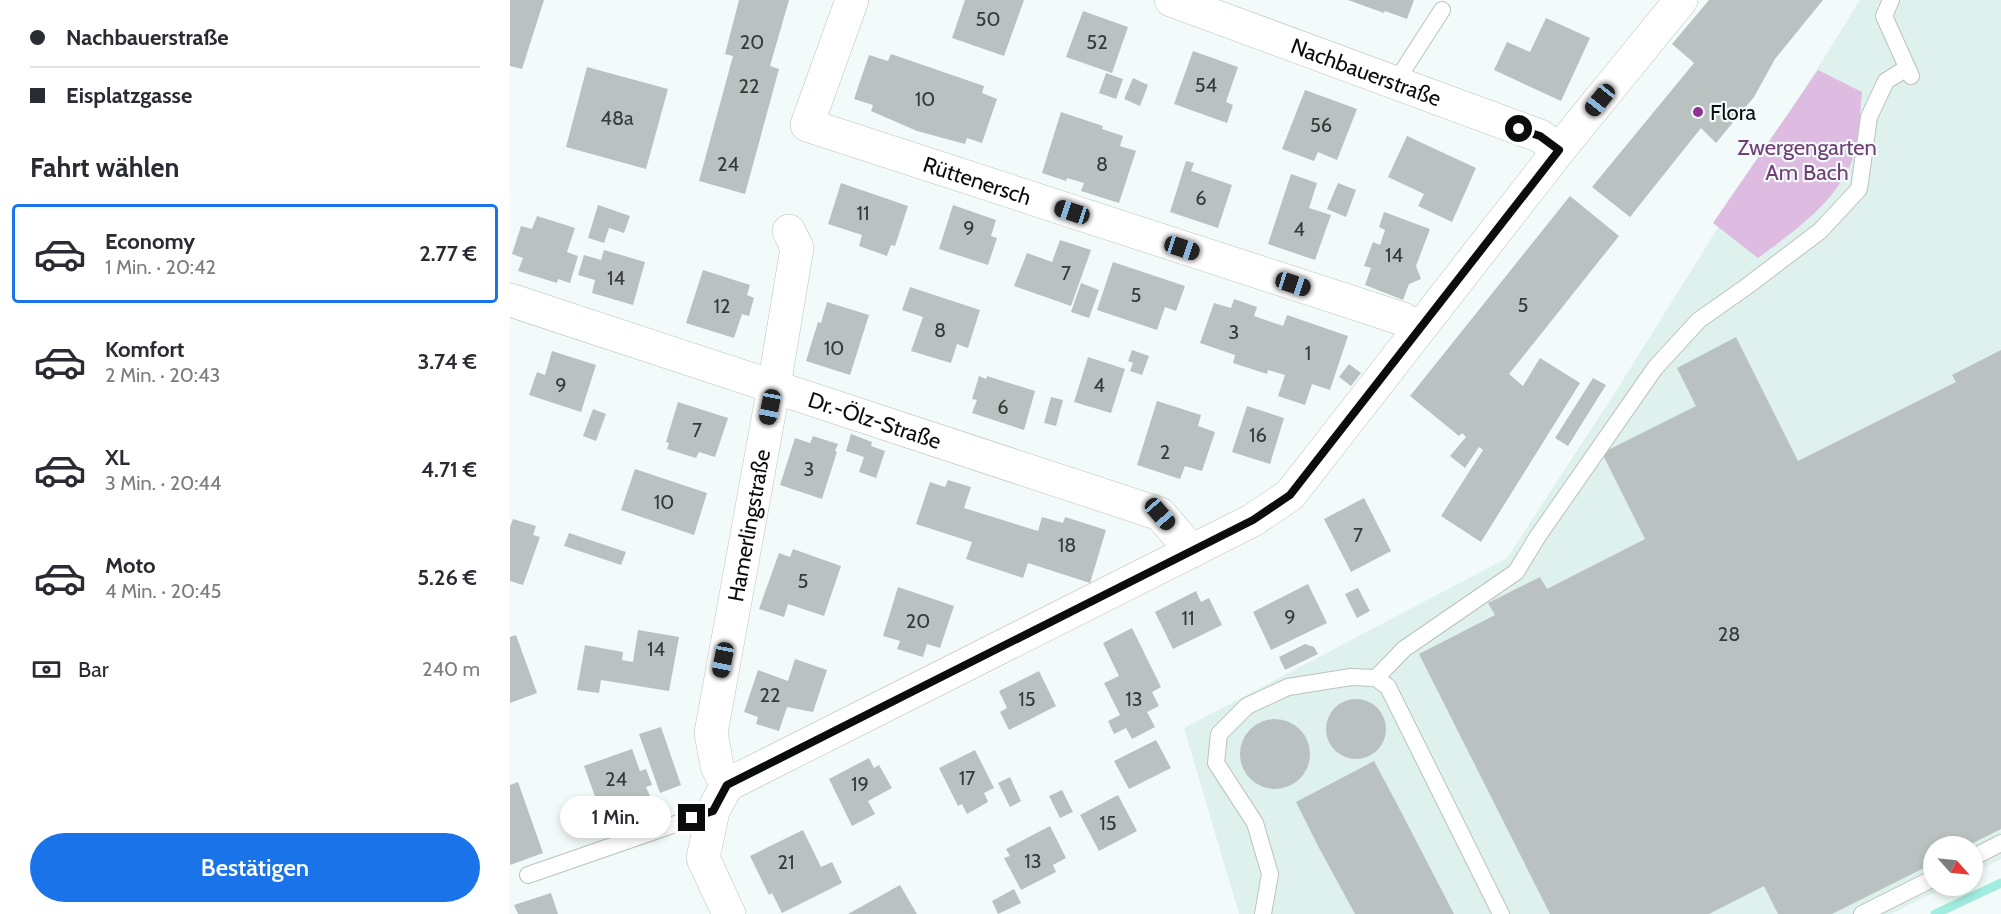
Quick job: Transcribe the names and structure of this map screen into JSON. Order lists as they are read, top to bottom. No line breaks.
{"streets":{"street":["Nachbauerstraße","Rüttenersch","Dr.-Ölz-Straße","Hamerlingstraße"]},"crossings":[["Dr.-Ölz-Straße","Hamerlingstraße"]],"parks":["Zwergengarten Am Bach"],"places":["Flora"],"house_numbers":["50","20","52","54","22","10","48a","56","24","8","6","11","9","4","14","7","14","5","5","12","8","3","10","1","9","4","6","7","16","2","3","10","7","18","5","9","11","20","28","14","22","15","13","17","24","19","15","13","21"],"north":"bottom right","page":{"banner":["Nachbauerstraße","Eisplatzgasse"],"heading":"Fahrt wählen","list":[{"name":"Economy","note":"1 Min. · 20:42","value":"2.77 €"},{"name":"Komfort","note":"2 Min. · 20:43","value":"3.74 €"},{"name":"XL","note":"3 Min. · 20:44","value":"4.71 €"},{"name":"Moto","note":"4 Min. · 20:45","value":"5.26 €"}],"pay":["Bar","240 m"],"bubble":"1 Min.","buttons":"Bestätigen"}}
